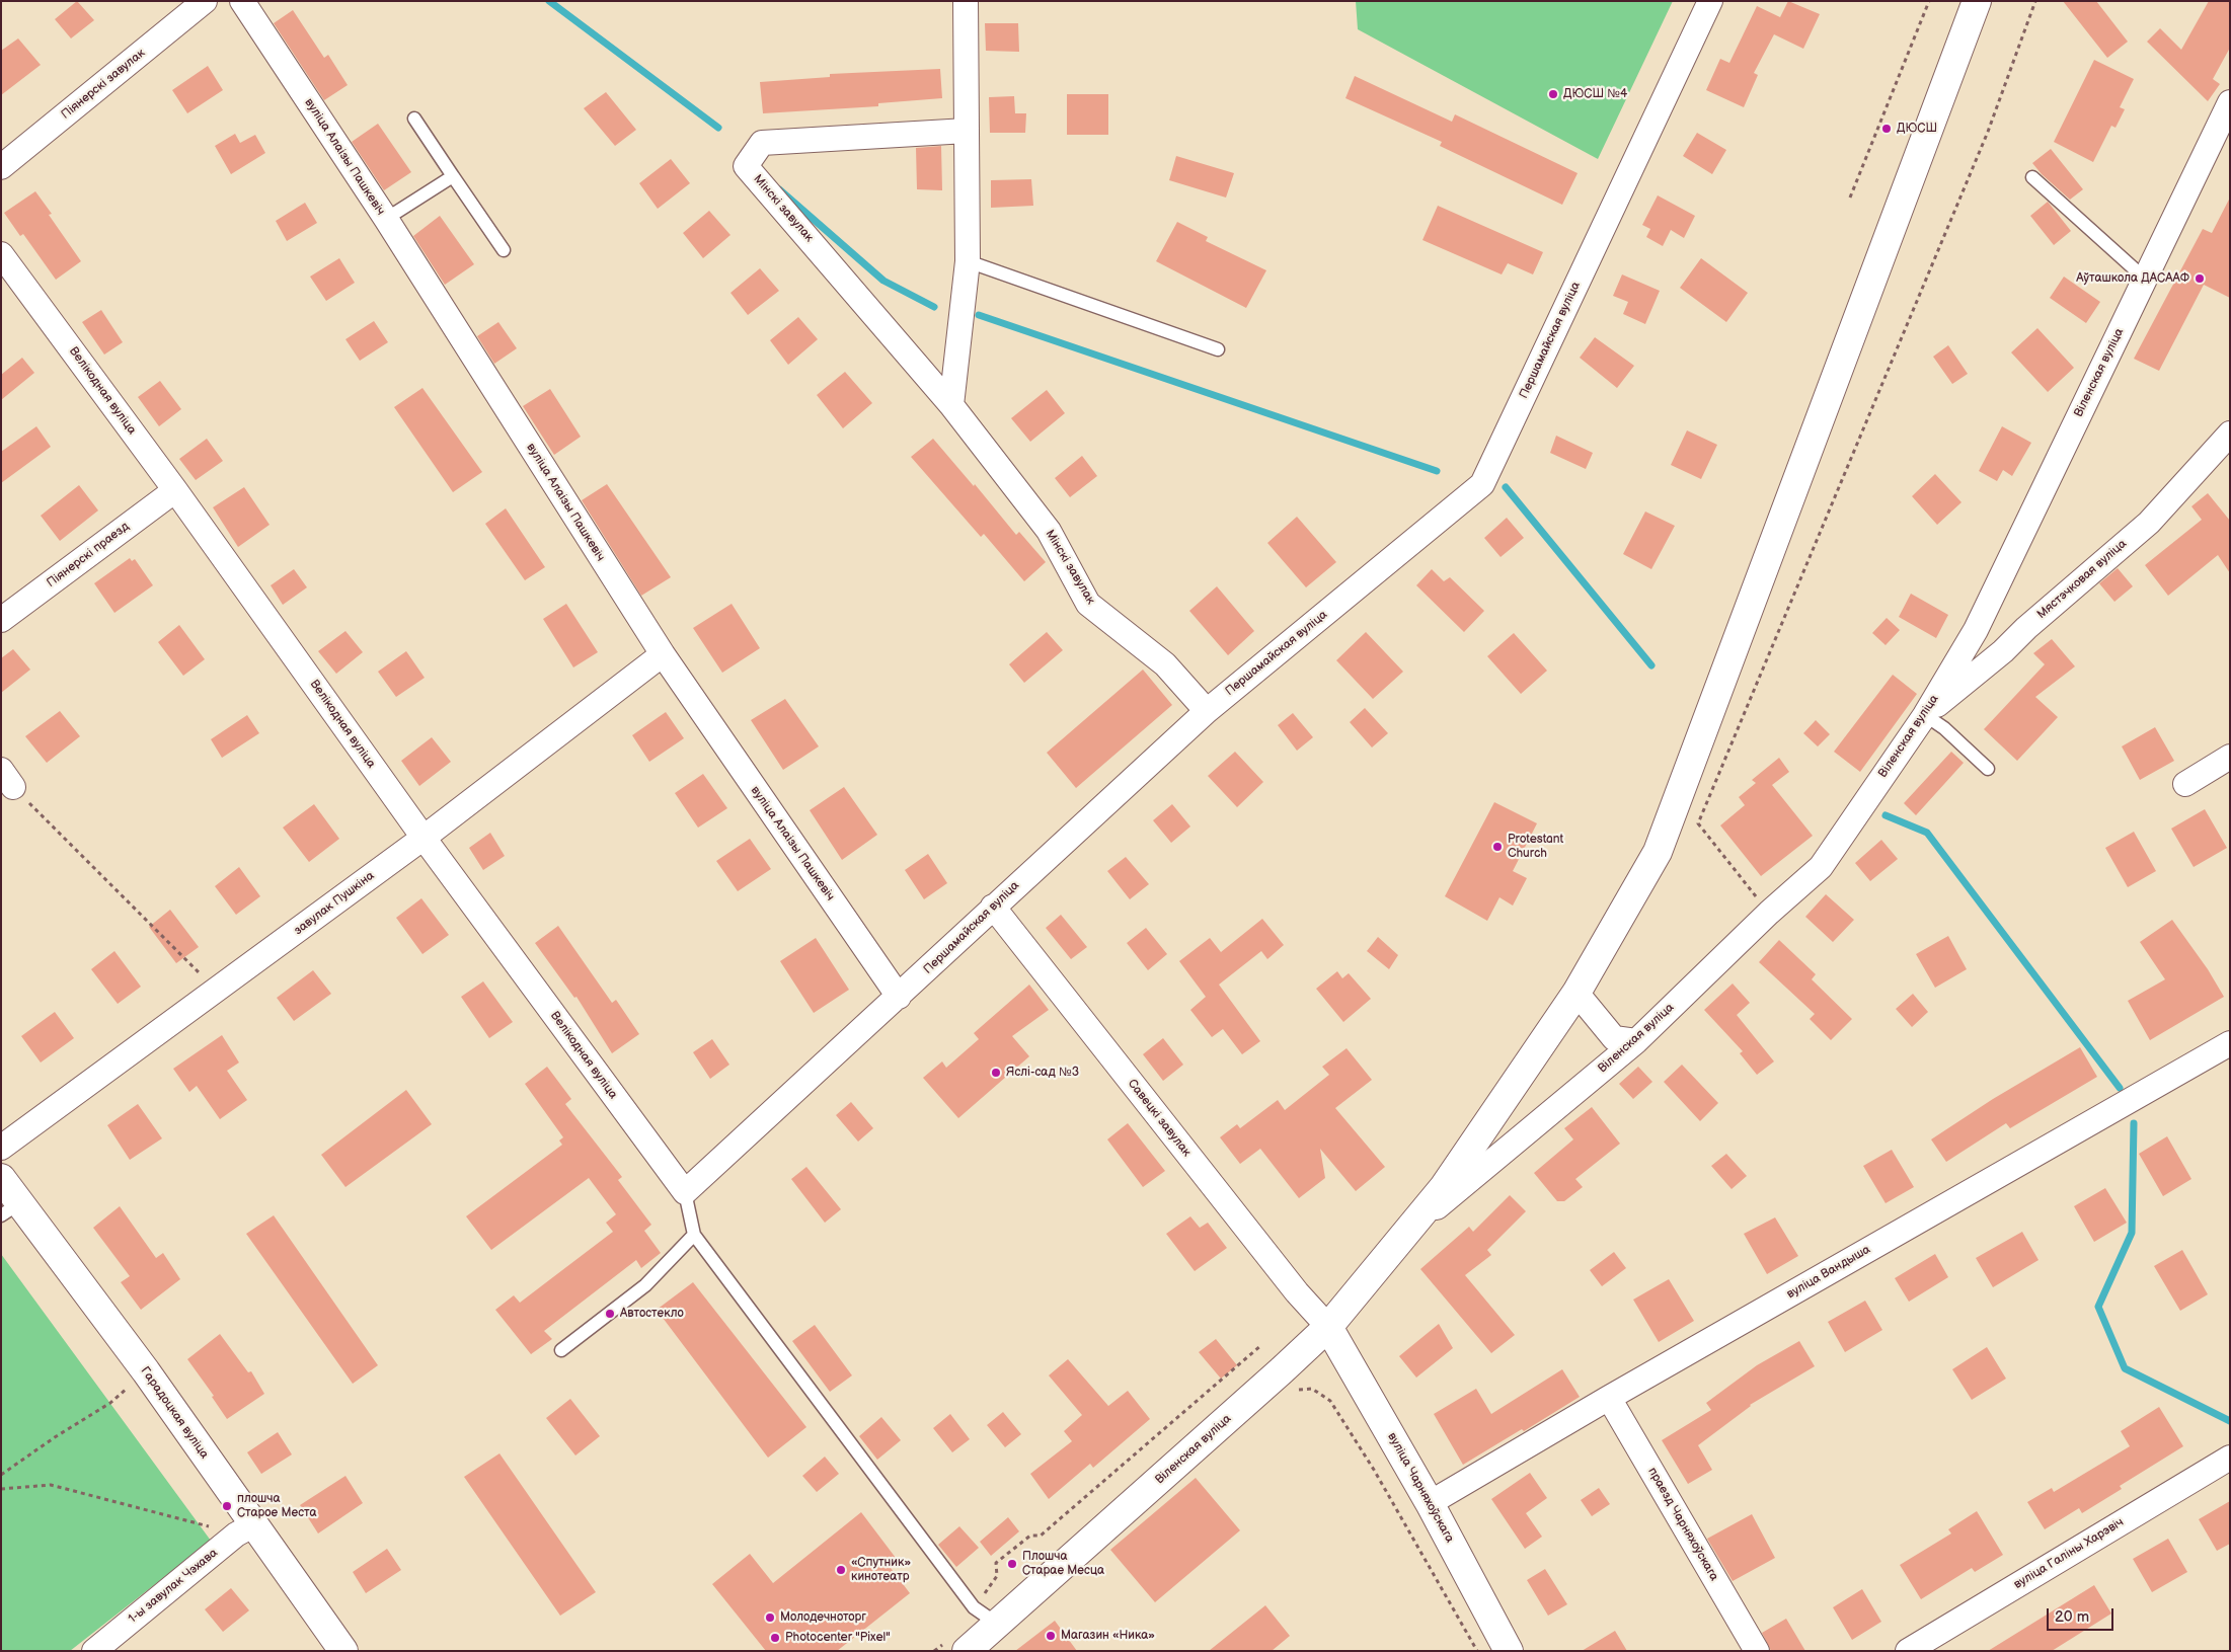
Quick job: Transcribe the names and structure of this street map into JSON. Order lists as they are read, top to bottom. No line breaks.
{"streets":{"main road":["Віленская вуліца","Гарадоцкая вуліца","вуліца Чарняхоўскага"],"street":["Піянерскі завулак","вуліца Алаізы Пашкевіч","Мінскі завулак","Першамайская вуліца","Велікодная вуліца","Піянерскі праезд","Мястэчковая вуліца","завулак Пушкіна","Савецкі завулак","вуліца Вандыша","праезд Чарняхоўскага","вуліца Галіны Харэвіч","1-ы завулак Чэхава"]},"crossings":[["вуліца Алаізы Пашкевіч","Першамайская вуліца"],["вуліца Алаізы Пашкевіч","завулак Пушкіна"],["Мінскі завулак","Першамайская вуліца"],["Першамайская вуліца","Велікодная вуліца"],["Першамайская вуліца","Савецкі завулак"],["Віленская вуліца","Мястэчковая вуліца"],["Віленская вуліца","Савецкі завулак"],["Віленская вуліца","вуліца Чарняхоўскага"],["Велікодная вуліца","Піянерскі праезд"],["Велікодная вуліца","завулак Пушкіна"],["Савецкі завулак","вуліца Чарняхоўскага"],["вуліца Вандыша","вуліца Чарняхоўскага"],["вуліца Вандыша","праезд Чарняхоўскага"],["Гарадоцкая вуліца","1-ы завулак Чэхава"]],"places":["ДЮСШ №4","ДЮСШ","Аўташкола ДАСААФ","Protestant Church","Яслі-сад №3","Автостекло","плошча Старое Места","Плошча Старае Месца","«Спутник» кинотеатр","Молодечноторг","Магазин «Ника»","Photocenter \"Pixel\""],"scale_bar":"20 m"}
